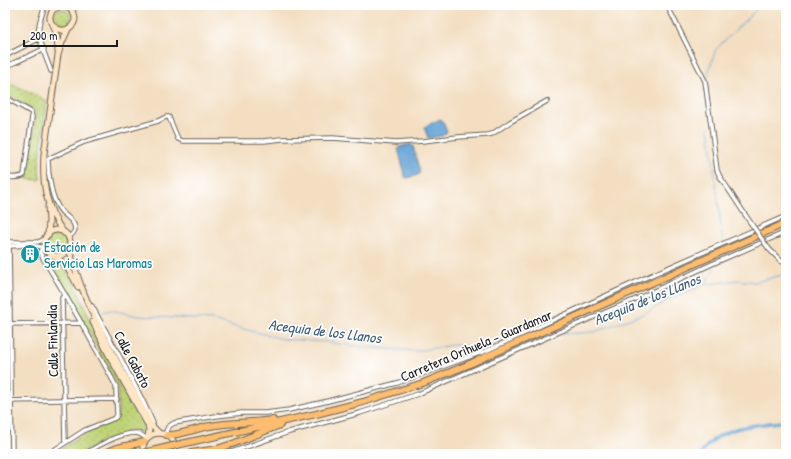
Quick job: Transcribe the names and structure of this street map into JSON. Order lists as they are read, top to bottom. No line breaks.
{"streets":{"main road":["Carretera Orihuela - Guardamar"],"street":["Calle Finlandia"]},"water":["Acequia de los Llanos"],"places":{"building":["Estación de Servicio Las Maromas"]},"scale_bar":"200 m"}
